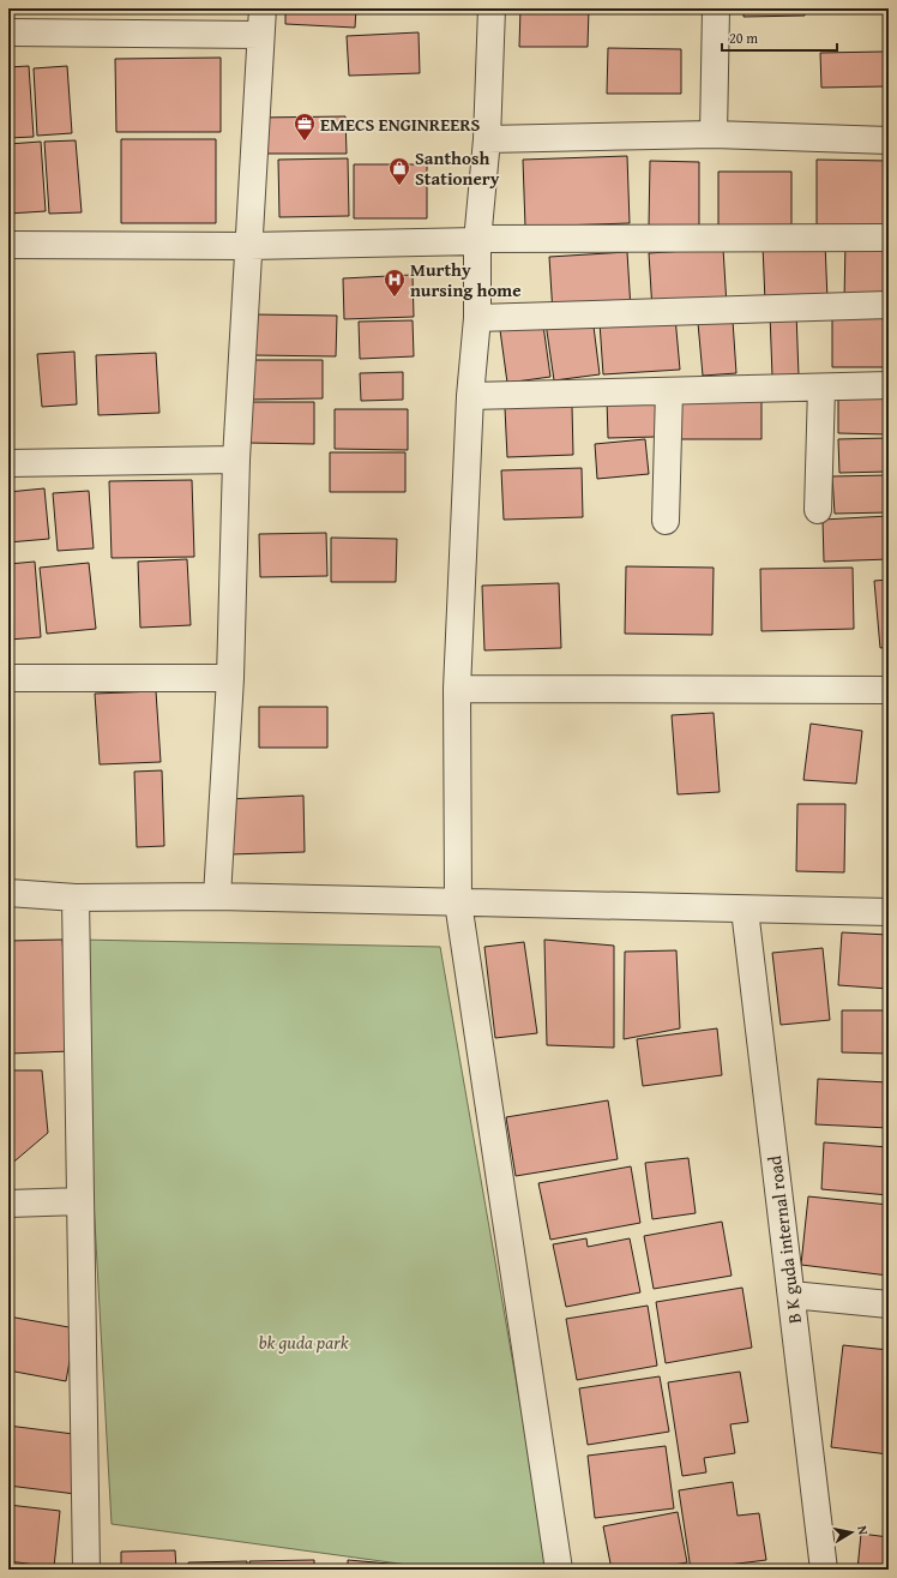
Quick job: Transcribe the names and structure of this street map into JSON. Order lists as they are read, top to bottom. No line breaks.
{"streets":{"street":["B K guda internal road"]},"parks":["bk guda park"],"places":{"office":["EMECS ENGINREERS"],"shop":["Santhosh Stationery"],"hospital":["Murthy nursing home"]},"scale_bar":"20 m","north":"right"}
